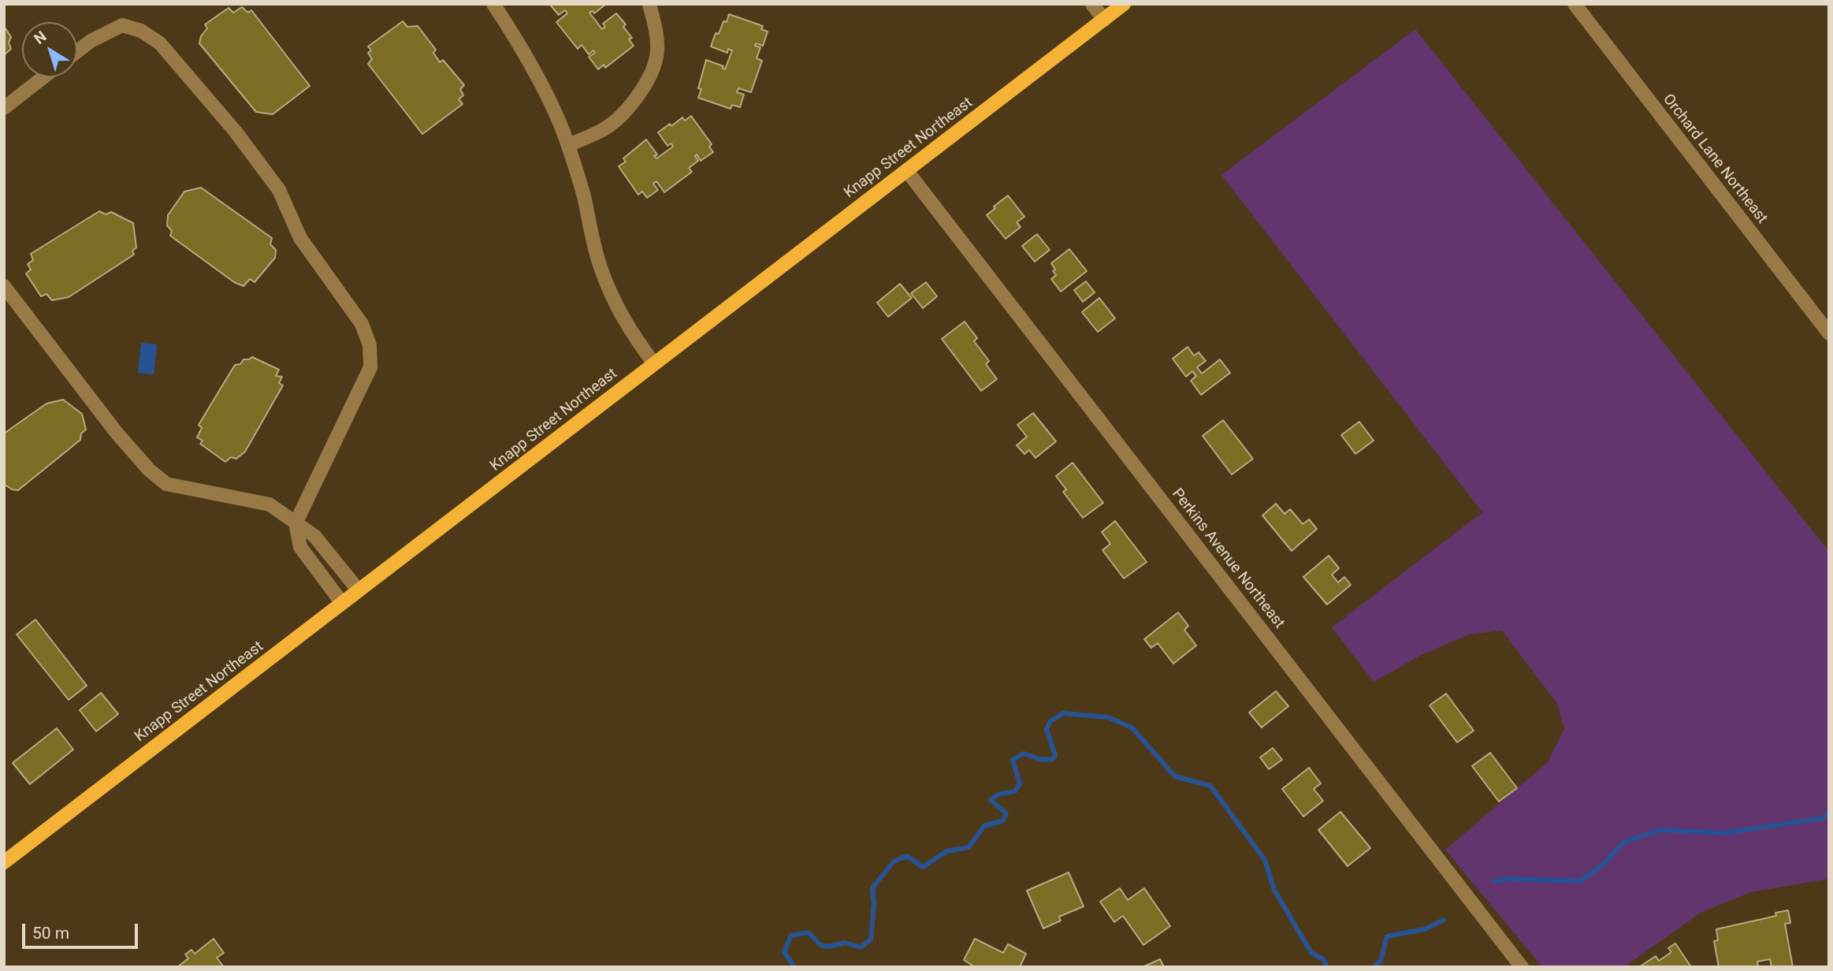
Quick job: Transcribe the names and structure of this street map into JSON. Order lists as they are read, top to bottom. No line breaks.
{"streets":{"main road":["Knapp Street Northeast"],"street":["Orchard Lane Northeast","Perkins Avenue Northeast"]},"crossings":[["Knapp Street Northeast","Perkins Avenue Northeast"]],"scale_bar":"50 m","north":"top left"}
